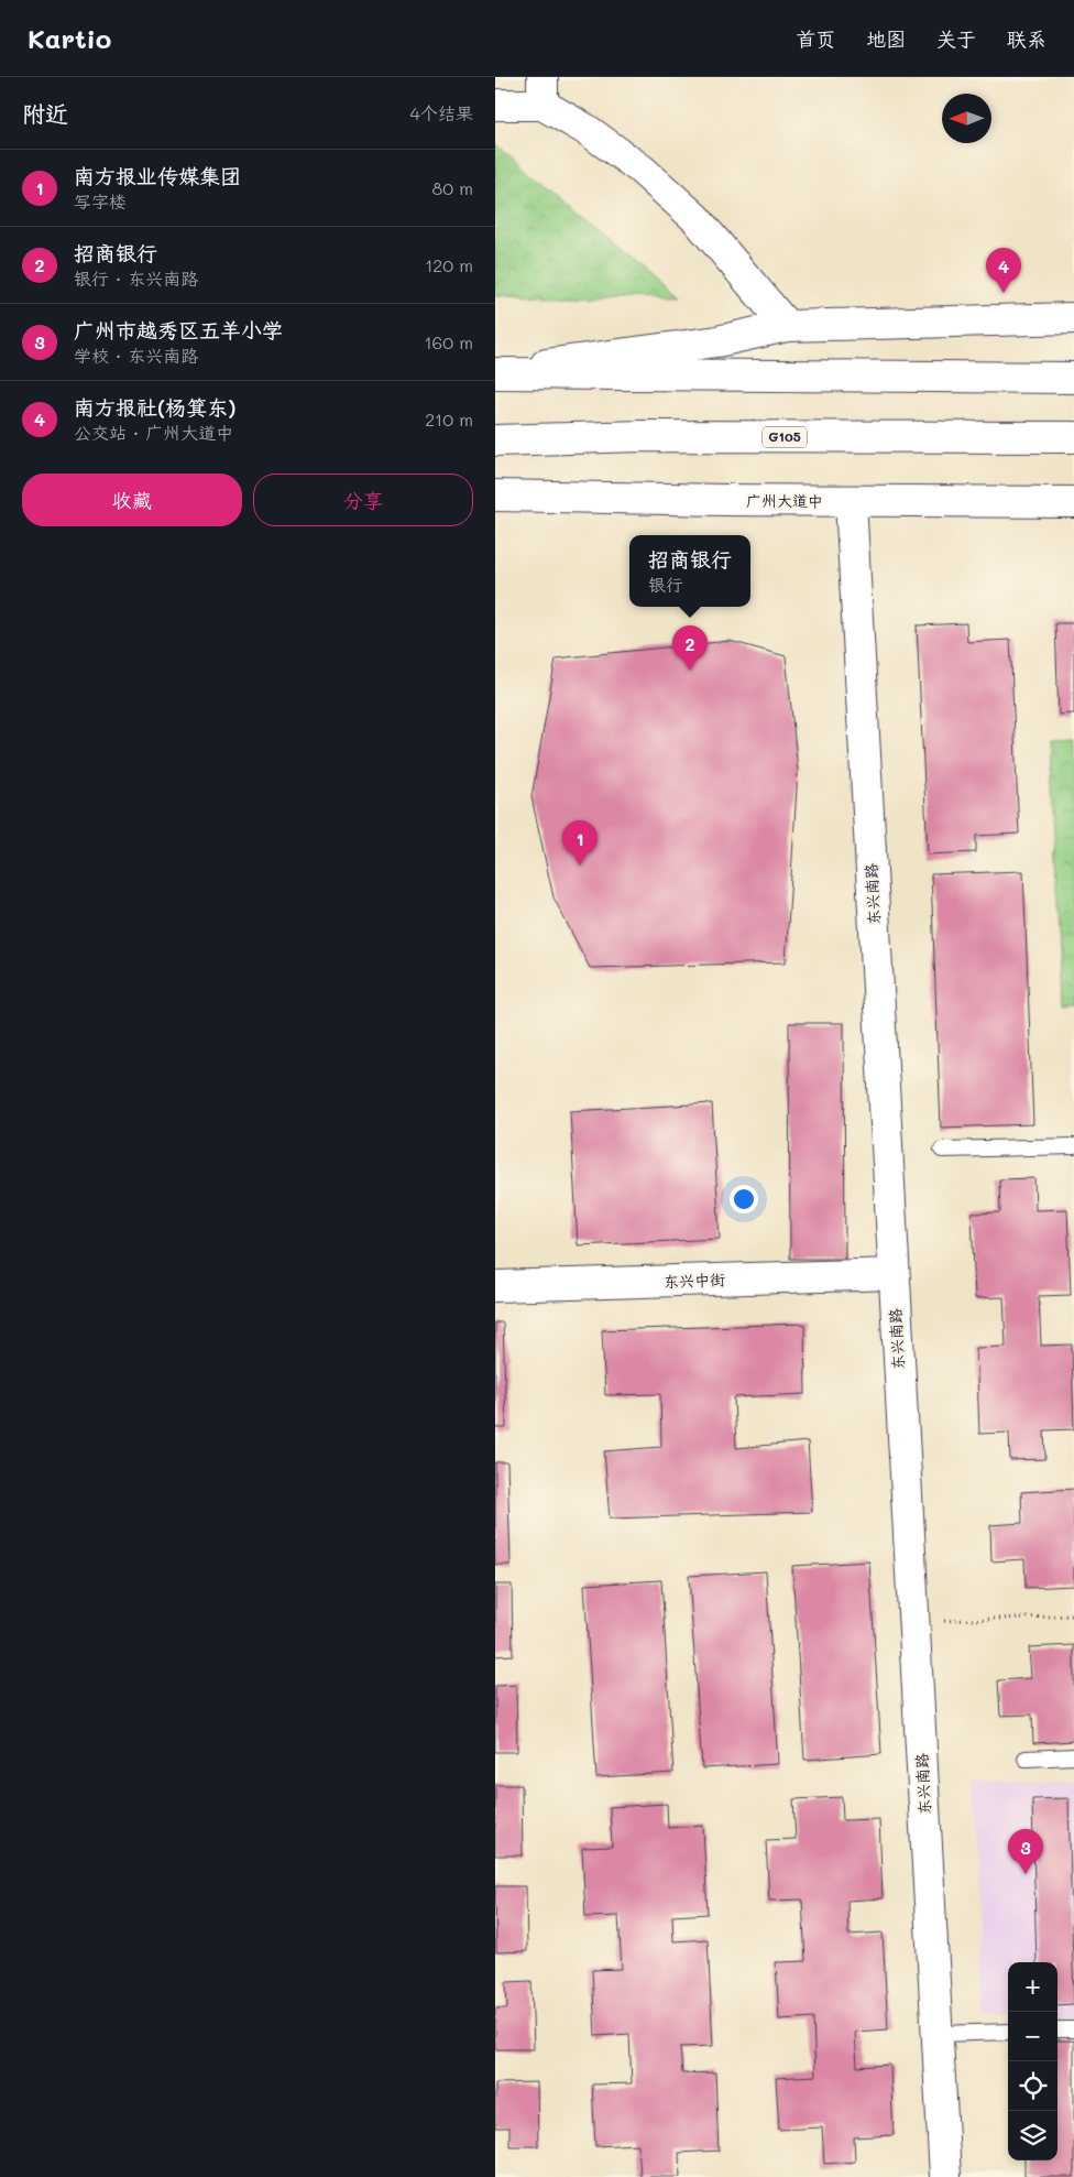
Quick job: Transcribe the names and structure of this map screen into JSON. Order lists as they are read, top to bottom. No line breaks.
{"streets":{"main road":["G105","广州大道中","东兴南路","东兴中街"]},"crossings":[["广州大道中","东兴南路"],["东兴南路","东兴中街"]],"north":"left","page":{"header":"Kartio","nav":["首页","地图","关于","联系"],"heading":["附近","4个结果"],"list":[{"mark":"1","name":"南方报业传媒集团","note":"写字楼","value":"80 m"},{"mark":"2","name":"招商银行","note":"银行 · 东兴南路","value":"120 m"},{"mark":"3","name":"广州市越秀区五羊小学","note":"学校 · 东兴南路","value":"160 m"},{"mark":"4","name":"南方报社(杨箕东)","note":"公交站 · 广州大道中","value":"210 m"}],"pins":["4","2","1","3"],"buttons":["收藏","分享"],"popup":["招商银行","银行"],"map_buttons":["+","−"]}}
